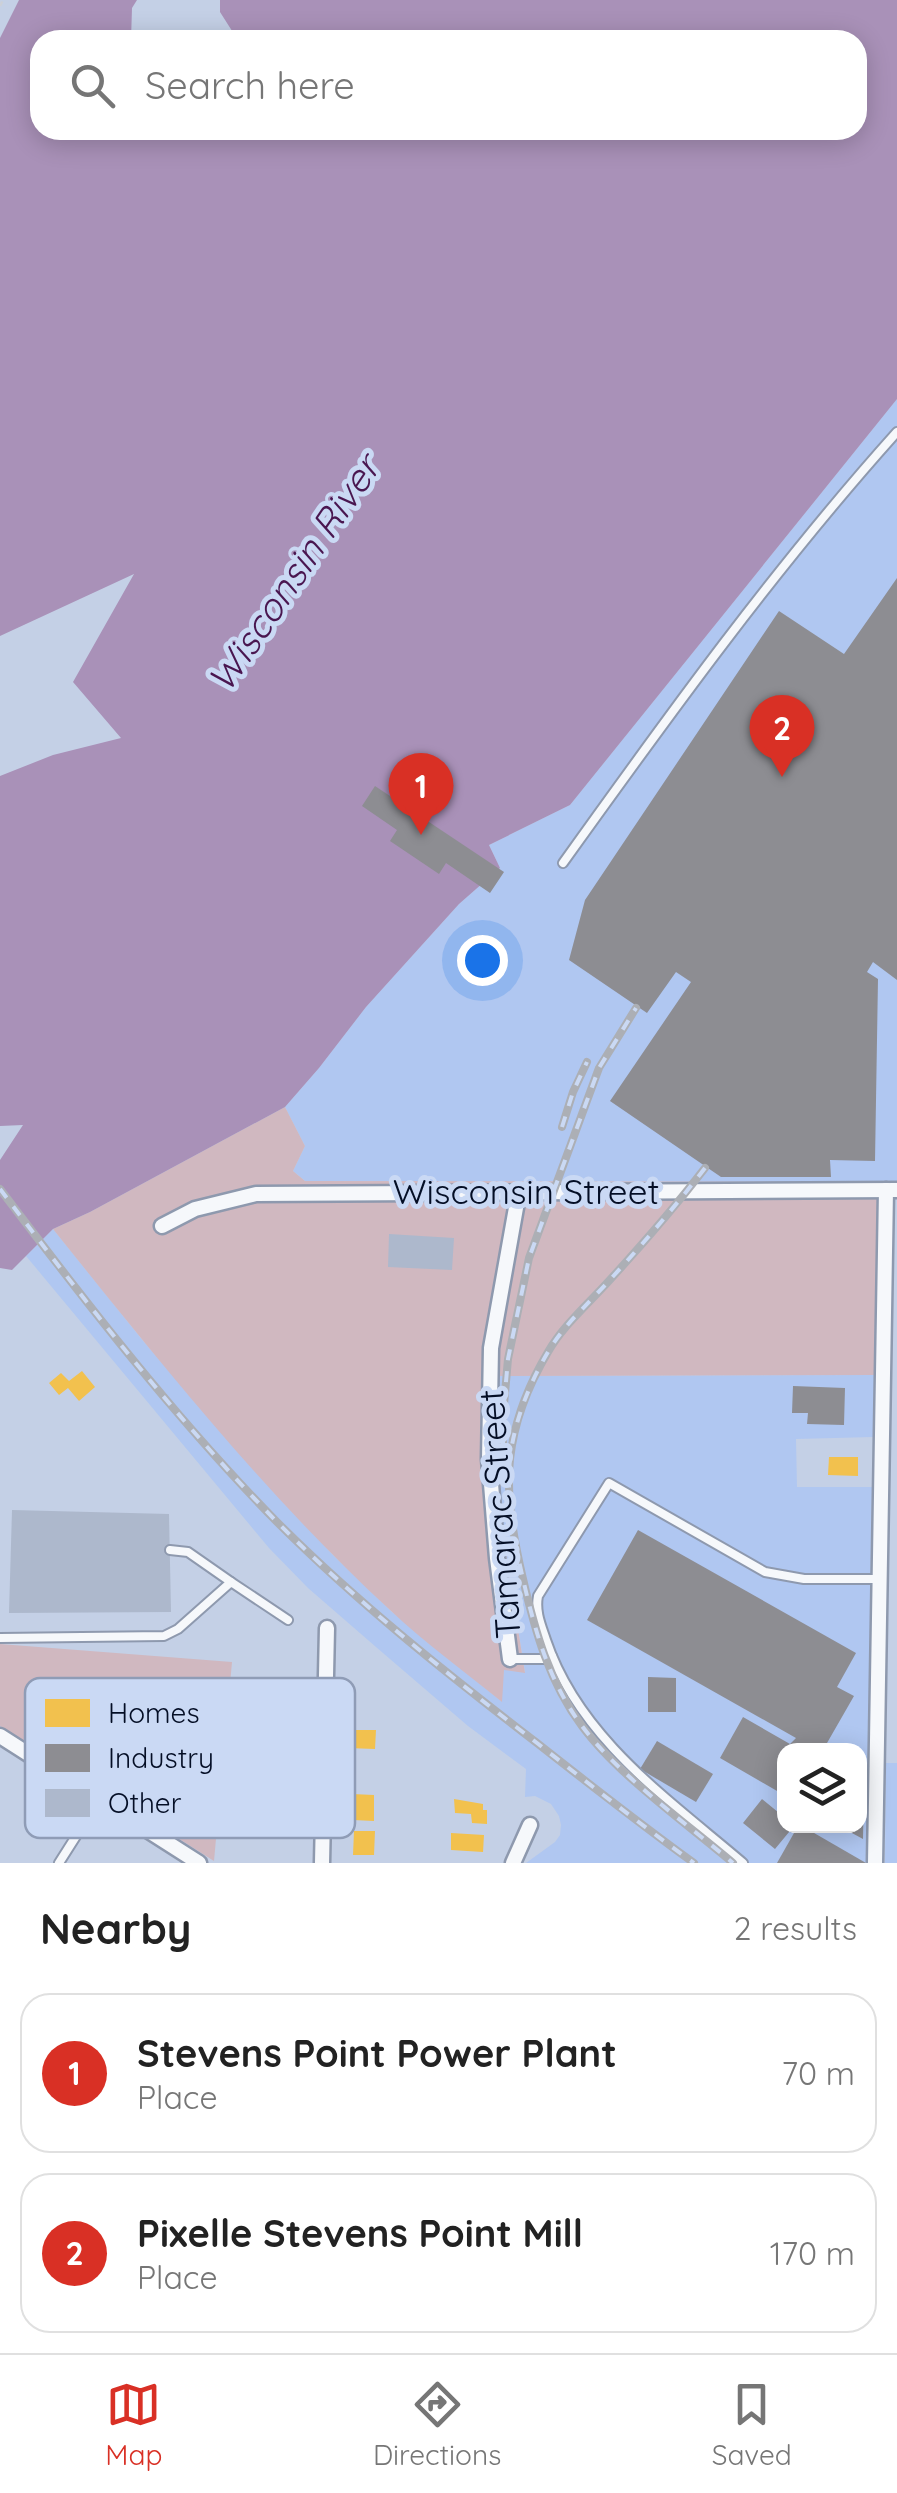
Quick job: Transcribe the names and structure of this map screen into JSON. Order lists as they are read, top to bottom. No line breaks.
{"streets":{"street":["Wisconsin Street","Tamarac Street"]},"crossings":[["Wisconsin Street","Tamarac Street"]],"water":["Wisconsin River"],"legend":["Homes","Industry","Other"],"page":{"search":"Search here","pins":["2","1"],"heading":["Nearby","2 results"],"list":[{"mark":"1","name":"Stevens Point Power Plant","note":"Place","value":"70 m"},{"mark":"2","name":"Pixelle Stevens Point Mill","note":"Place","value":"170 m"}],"nav":["Map","Directions","Saved"]}}
